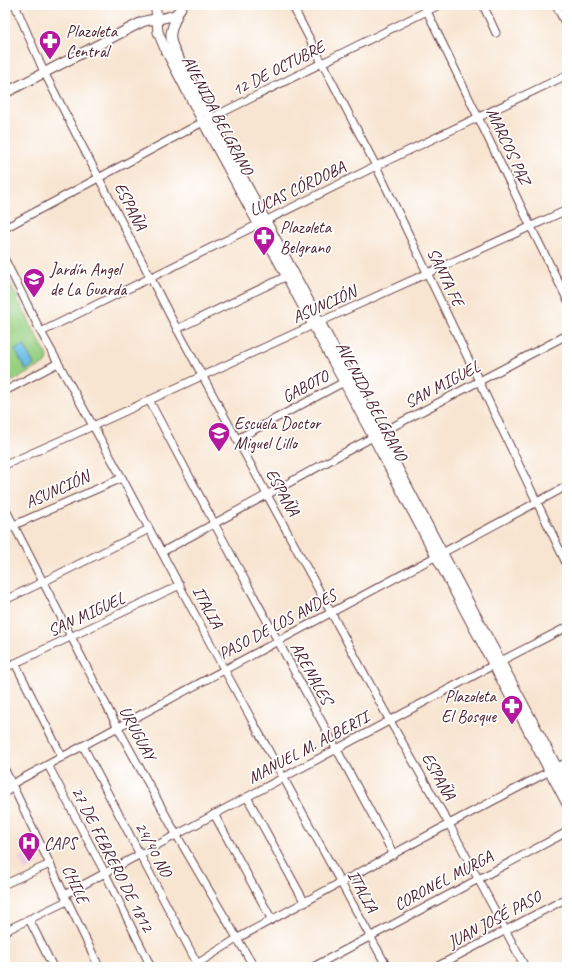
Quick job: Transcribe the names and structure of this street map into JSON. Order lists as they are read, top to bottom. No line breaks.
{"streets":{"main road":["AVENIDA BELGRANO"],"street":["12 DE OCTUBRE","MARCOS PAZ","LUCAS CÓRDOBA","ESPAÑA","SANTA FE","ASUNCIÓN","SAN MIGUEL","GABOTO","ITALIA","PASO DE LOS ANDES","ARENALES","URUGUAY","MANUEL M. ALBERTI","24/40 NO","27 DE FEBRERO DE 1812","CORONEL MURGA","CHILE","JUAN JOSÉ PASO"]},"crossings":[["12 DE OCTUBRE","AVENIDA BELGRANO"],["12 DE OCTUBRE","MARCOS PAZ"],["12 DE OCTUBRE","ESPAÑA"],["12 DE OCTUBRE","SANTA FE"],["AVENIDA BELGRANO","LUCAS CÓRDOBA"],["AVENIDA BELGRANO","ASUNCIÓN"],["AVENIDA BELGRANO","SAN MIGUEL"],["AVENIDA BELGRANO","GABOTO"],["AVENIDA BELGRANO","PASO DE LOS ANDES"],["AVENIDA BELGRANO","MANUEL M. ALBERTI"],["MARCOS PAZ","LUCAS CÓRDOBA"],["MARCOS PAZ","ASUNCIÓN"],["LUCAS CÓRDOBA","ESPAÑA"],["LUCAS CÓRDOBA","SANTA FE"],["LUCAS CÓRDOBA","ITALIA"],["ESPAÑA","ASUNCIÓN"],["ESPAÑA","SAN MIGUEL"],["ESPAÑA","GABOTO"],["ESPAÑA","PASO DE LOS ANDES"],["ESPAÑA","MANUEL M. ALBERTI"],["ESPAÑA","CORONEL MURGA"],["ESPAÑA","JUAN JOSÉ PASO"],["SANTA FE","ASUNCIÓN"],["SANTA FE","SAN MIGUEL"],["SANTA FE","PASO DE LOS ANDES"],["ASUNCIÓN","ITALIA"],["ASUNCIÓN","ARENALES"],["ASUNCIÓN","URUGUAY"],["SAN MIGUEL","ITALIA"],["SAN MIGUEL","ARENALES"],["SAN MIGUEL","URUGUAY"],["ITALIA","PASO DE LOS ANDES"],["ITALIA","MANUEL M. ALBERTI"],["ITALIA","CORONEL MURGA"],["PASO DE LOS ANDES","ARENALES"],["PASO DE LOS ANDES","URUGUAY"],["PASO DE LOS ANDES","24/40 NO"],["PASO DE LOS ANDES","27 DE FEBRERO DE 1812"],["PASO DE LOS ANDES","CHILE"],["ARENALES","MANUEL M. ALBERTI"],["URUGUAY","MANUEL M. ALBERTI"],["MANUEL M. ALBERTI","24/40 NO"],["MANUEL M. ALBERTI","27 DE FEBRERO DE 1812"],["MANUEL M. ALBERTI","CHILE"]],"places":{"pharmacy":["Plazoleta Central","Plazoleta Belgrano","Plazoleta El Bosque"],"school or university":["Jardín Angel de La Guarda","Escuela Doctor Miguel Lillo"],"hospital":["CAPS"]}}
